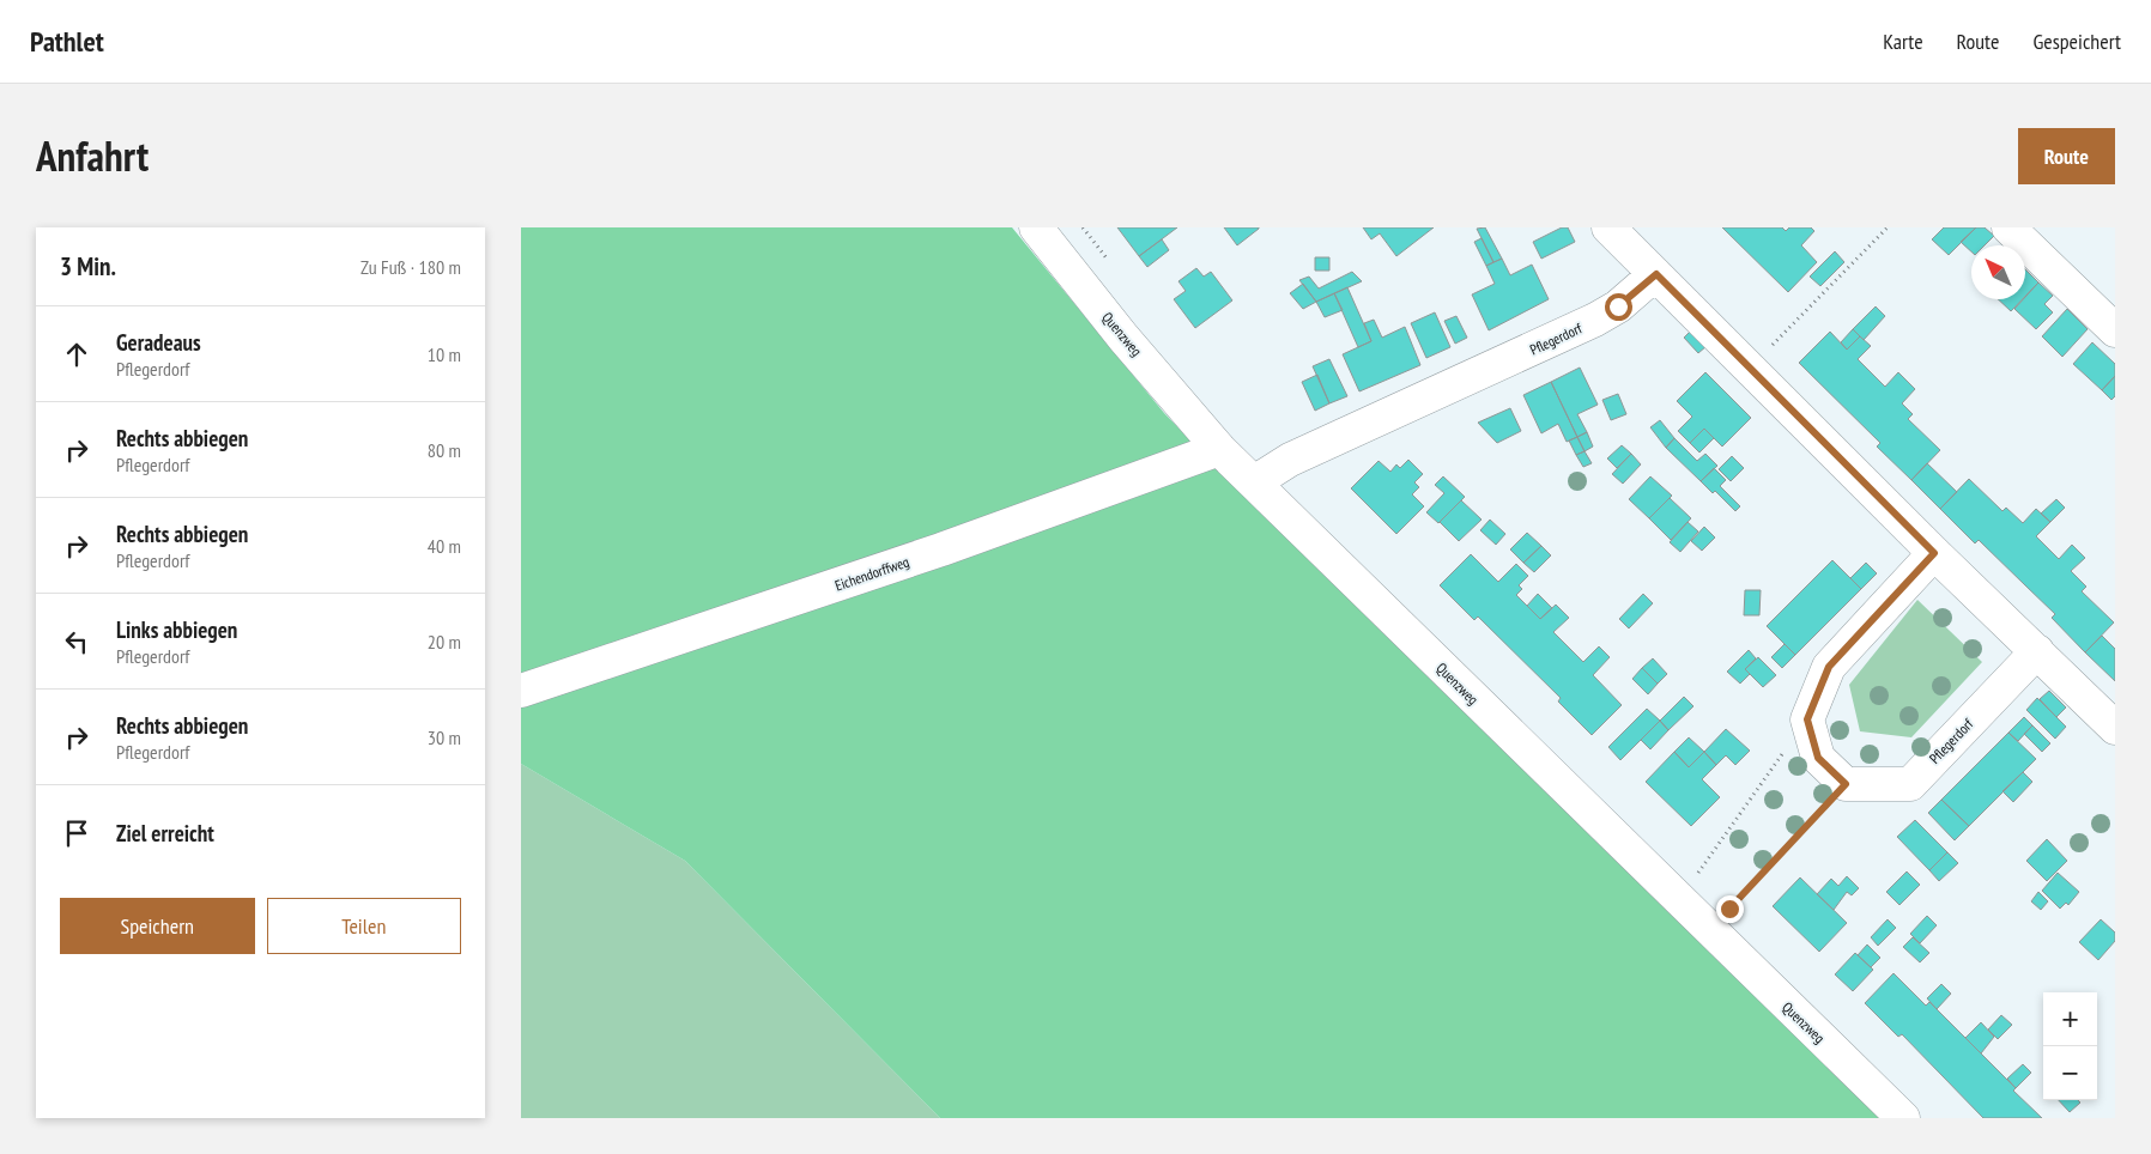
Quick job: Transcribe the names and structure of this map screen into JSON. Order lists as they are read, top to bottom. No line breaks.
{"streets":{"street":["Quenzweg","Pflegerdorf","Eichendorffweg"]},"crossings":[["Quenzweg","Pflegerdorf"],["Quenzweg","Eichendorffweg"]],"north":"top left","page":{"header":"Pathlet","nav":["Karte","Route","Gespeichert"],"title":"Anfahrt","buttons":["Route",["Speichern","Teilen"]],"heading":["3 Min.","Zu Fuß · 180 m"],"list":[["Geradeaus","Pflegerdorf","10 m"],["Rechts abbiegen","Pflegerdorf","80 m"],["Rechts abbiegen","Pflegerdorf","40 m"],["Links abbiegen","Pflegerdorf","20 m"],["Rechts abbiegen","Pflegerdorf","30 m"],"Ziel erreicht"],"map_buttons":["+","−"]}}
